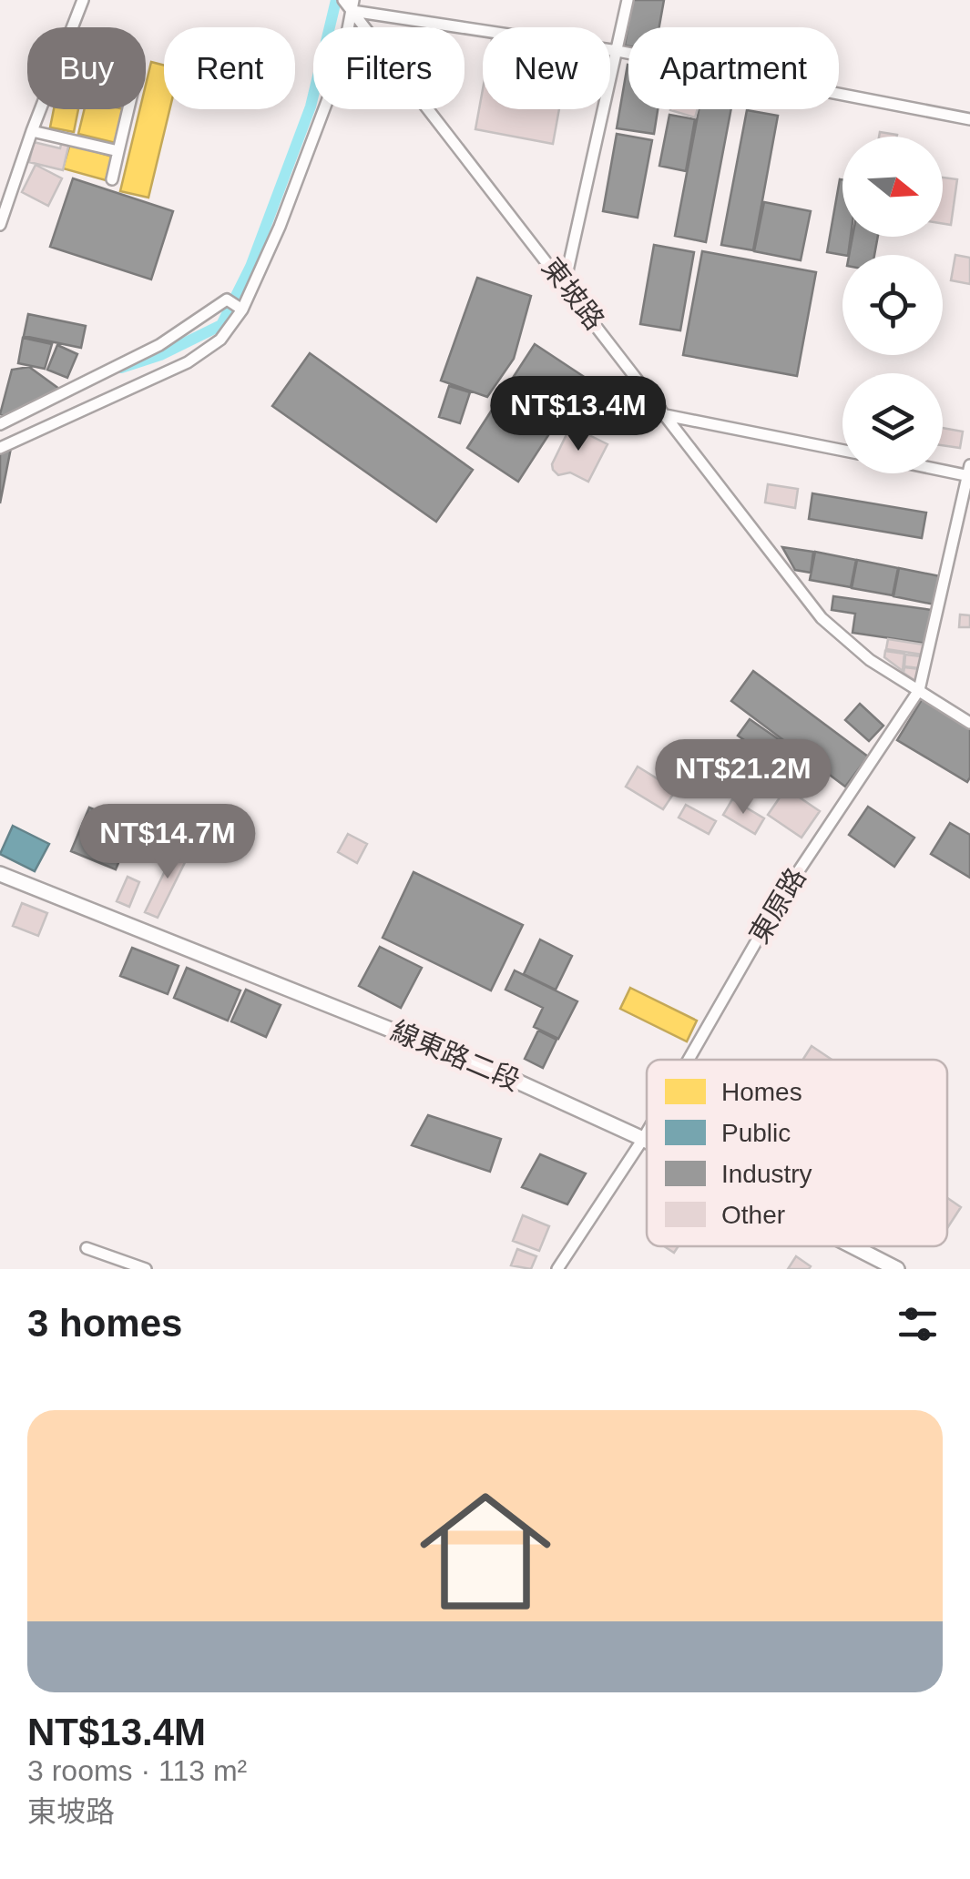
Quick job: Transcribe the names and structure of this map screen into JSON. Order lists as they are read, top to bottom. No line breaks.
{"streets":{"main road":["線東路二段"],"street":["東坡路","東原路"]},"crossings":[["東坡路","東原路"],["東原路","線東路二段"]],"legend":["Homes","Public","Industry","Other"],"north":"right","page":{"chip":["Buy","Rent","Filters","New","Apartment"],"price":["NT$13.4M","NT$21.2M","NT$14.7M"],"heading":"3 homes","list":[{"name":"NT$13.4M","note":"3 rooms · 113 m² · 東坡路"}]}}
